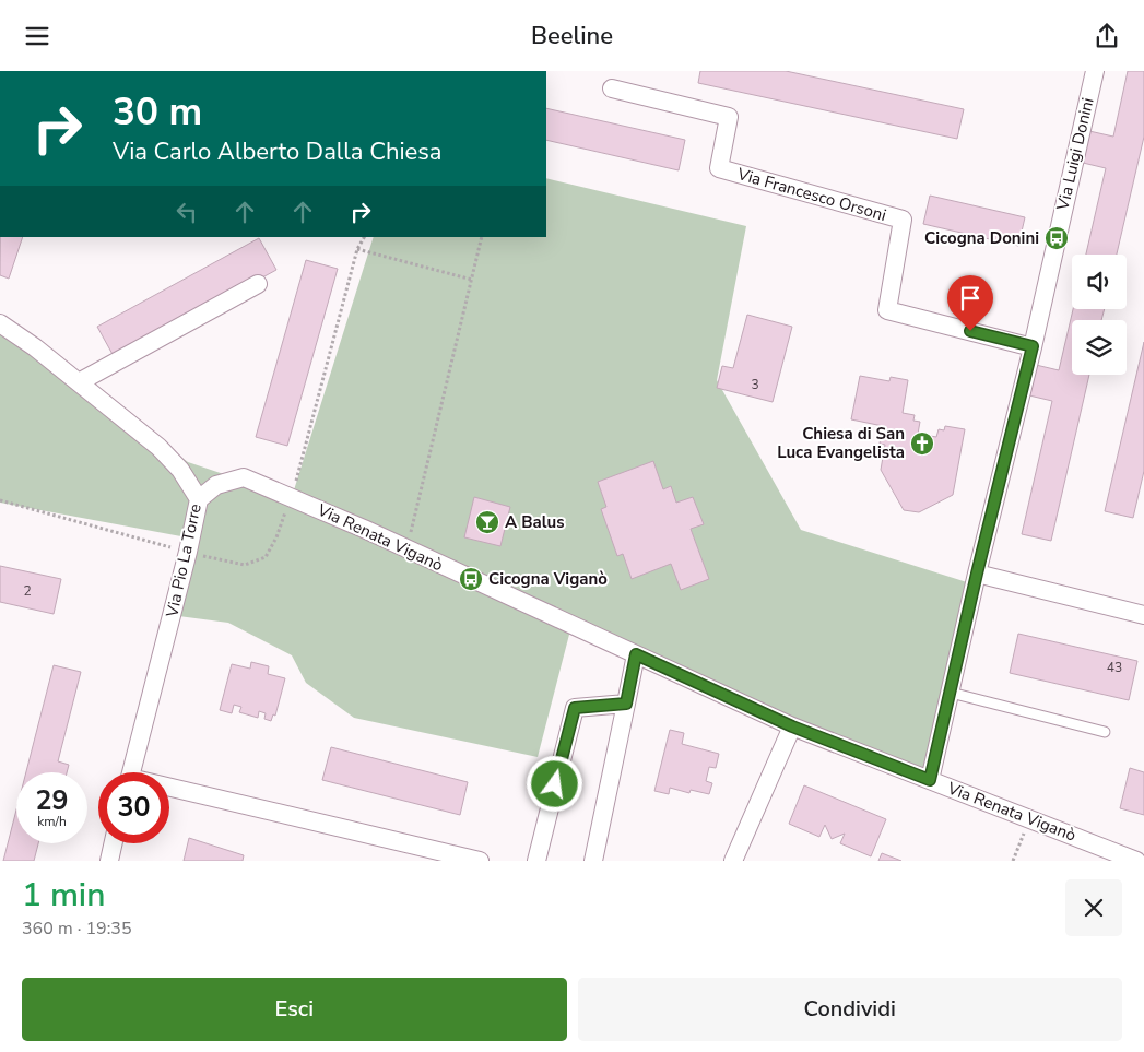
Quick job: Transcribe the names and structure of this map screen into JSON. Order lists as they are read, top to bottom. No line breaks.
{"streets":{"street":["Via Luigi Donini","Via Francesco Orsoni","Via Renata Viganò","Via Pio La Torre"]},"crossings":[["Via Luigi Donini","Via Francesco Orsoni"],["Via Luigi Donini","Via Renata Viganò"],["Via Renata Viganò","Via Pio La Torre"]],"places":{"bus stop":["Cicogna Donini","Cicogna Viganò"],"church":["Chiesa di San Luca Evangelista"],"bar":["A Balus"]},"house_numbers":["3","2","43"],"page":{"header":"Beeline","turn":["30 m","Via Carlo Alberto Dalla Chiesa"],"speed":"29 km/h","limit":"30","heading":["1 min","360 m · 19:35"],"buttons":["Esci","Condividi"]}}
